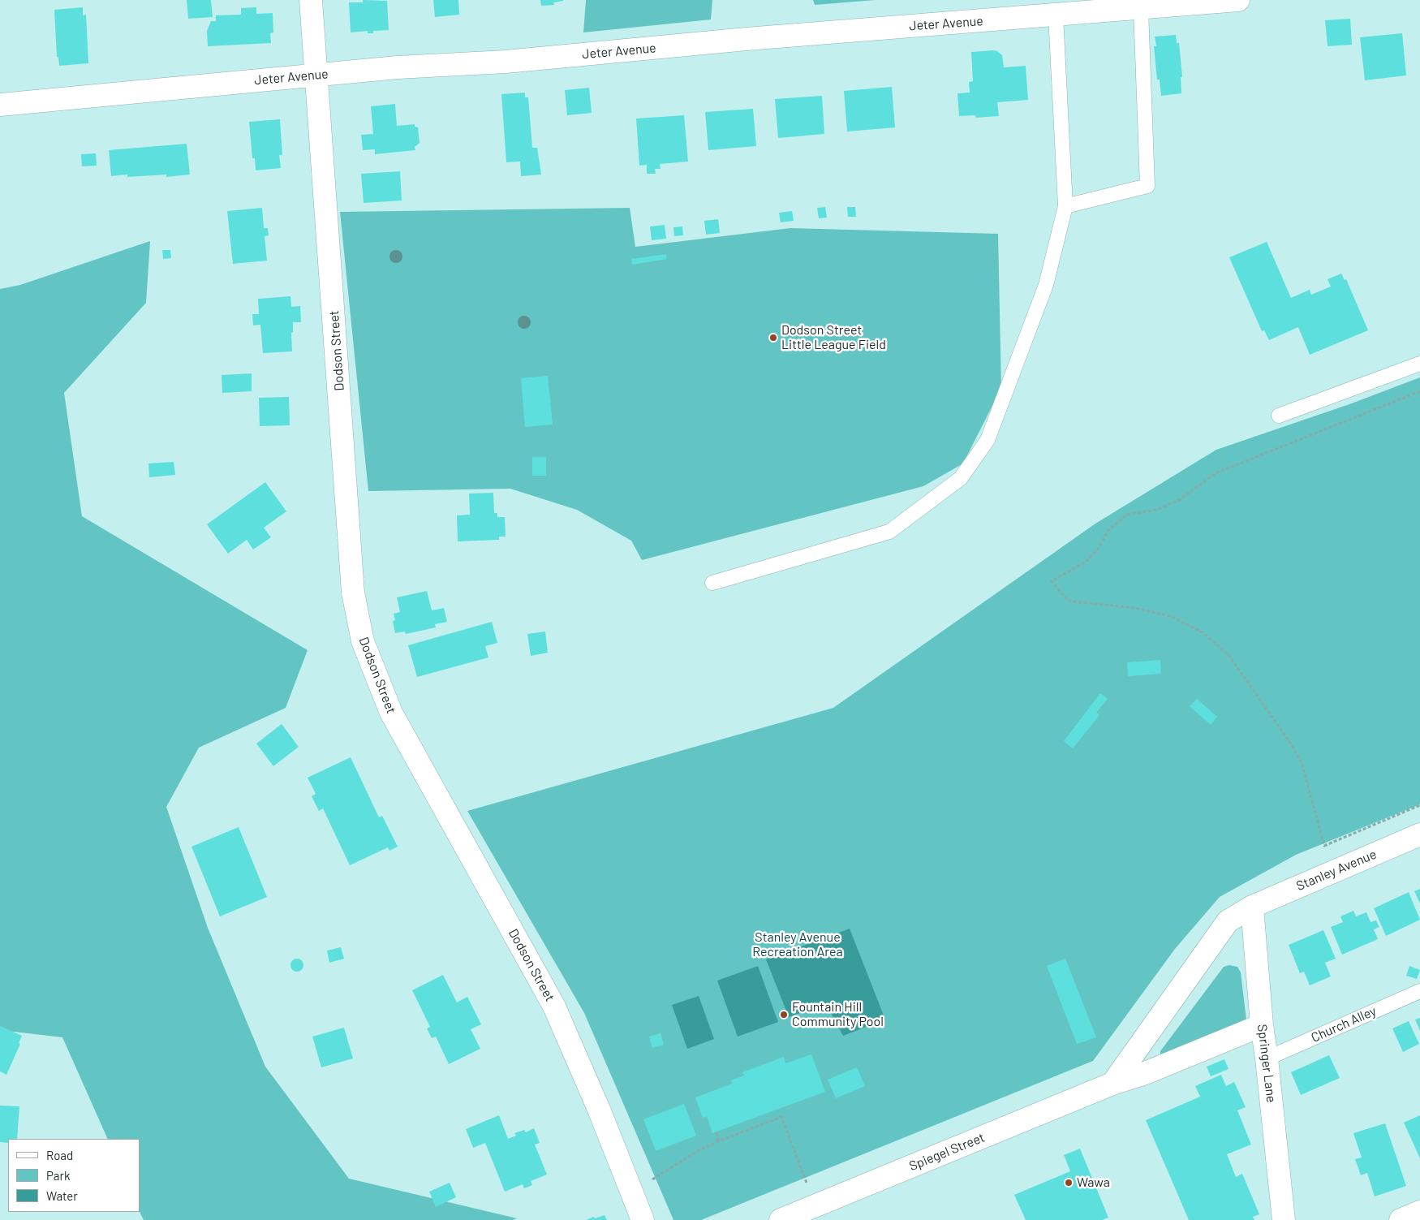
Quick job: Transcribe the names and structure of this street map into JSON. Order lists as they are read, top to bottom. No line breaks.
{"streets":{"street":["Jeter Avenue","Dodson Street","Stanley Avenue","Springer Lane","Spiegel Street"],"lane":["Church Alley"]},"crossings":[["Jeter Avenue","Dodson Street"],["Stanley Avenue","Springer Lane"],["Church Alley","Springer Lane"],["Springer Lane","Spiegel Street"]],"parks":["Stanley Avenue Recreation Area"],"places":["Dodson Street Little League Field","Fountain Hill Community Pool","Wawa"],"legend":["Road","Park","Water"]}
